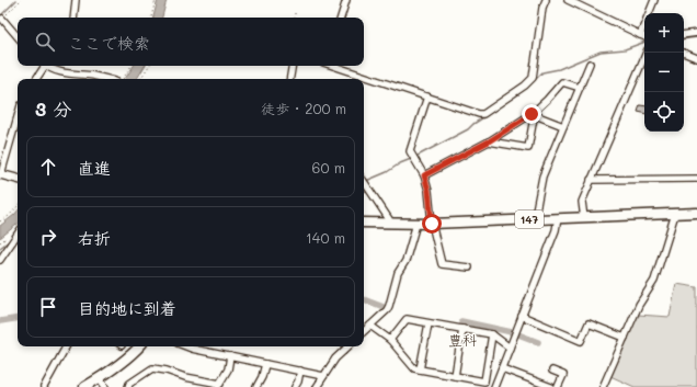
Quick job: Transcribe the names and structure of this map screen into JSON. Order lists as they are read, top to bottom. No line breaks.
{"streets":{"highway":["147"]},"districts":["豊科"],"page":{"map_buttons":["+","−"],"search":"ここで検索","heading":["3 分","徒歩 · 200 m"],"list":[["直進","60 m"],["右折","140 m"],"目的地に到着"]}}
